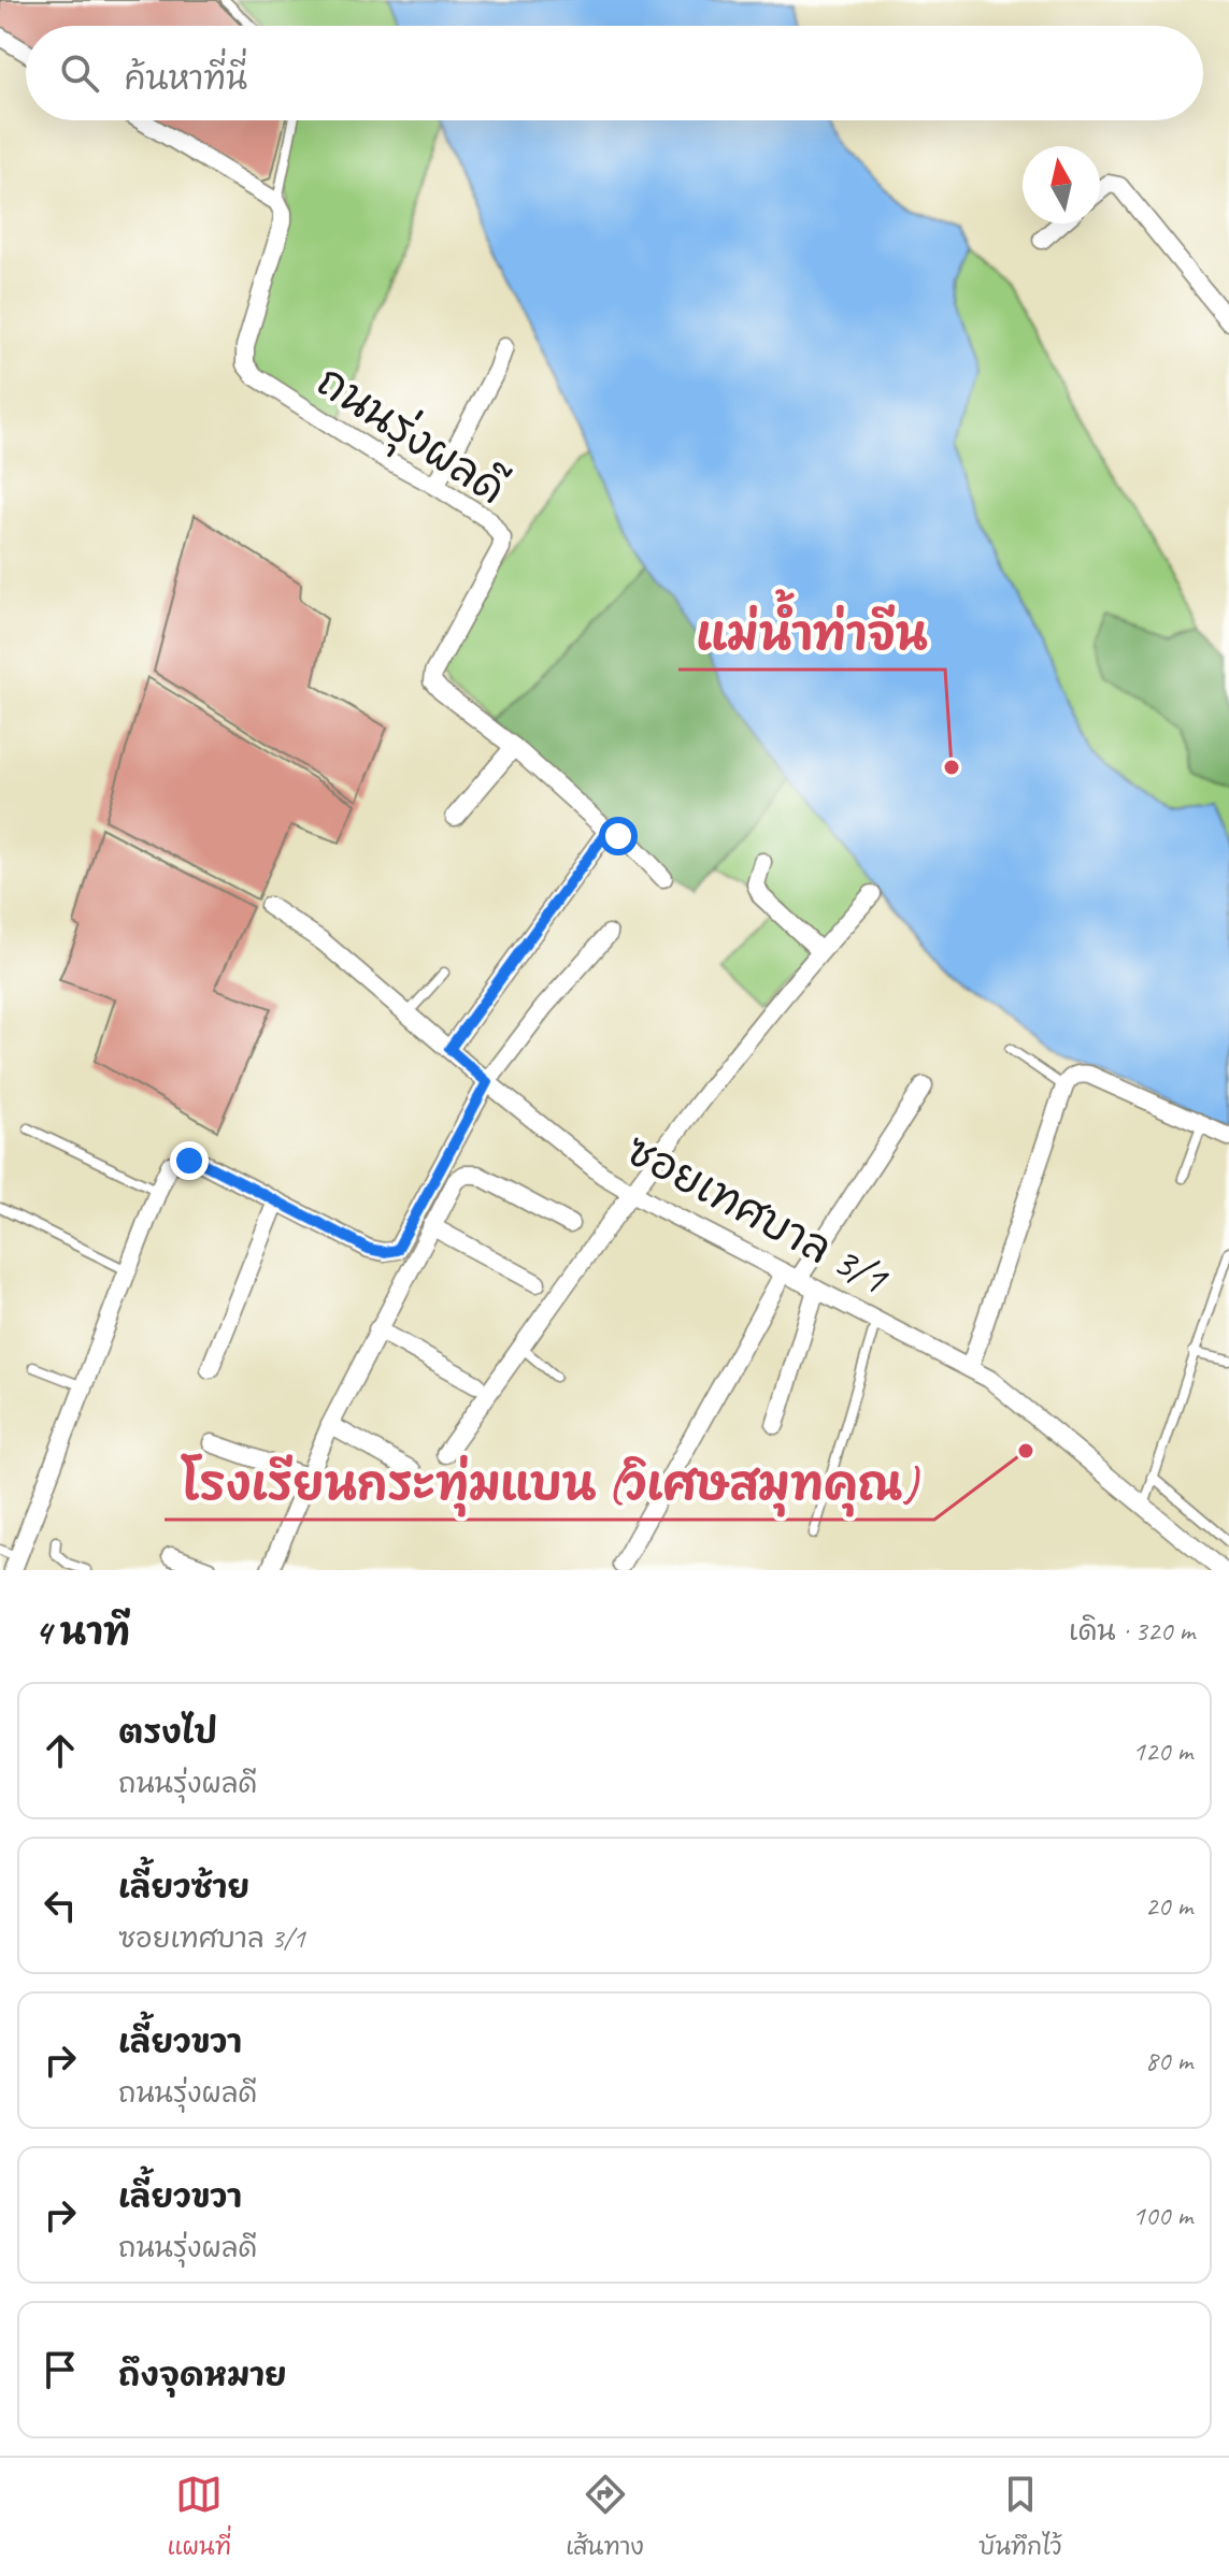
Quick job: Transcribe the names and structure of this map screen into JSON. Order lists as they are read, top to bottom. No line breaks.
{"streets":{"street":["ถนนรุ่งผลดี","ซอยเทศบาล 3/1"]},"places":["แม่น้ำท่าจีน","โรงเรียนกระทุ่มแบน (วิเศษสมุทคุณ)"],"north":"top","page":{"search":"ค้นหาที่นี่","heading":["4 นาที","เดิน · 320 m"],"list":[["ตรงไป","ถนนรุ่งผลดี","120 m"],["เลี้ยวซ้าย","ซอยเทศบาล 3/1","20 m"],["เลี้ยวขวา","ถนนรุ่งผลดี","80 m"],["เลี้ยวขวา","ถนนรุ่งผลดี","100 m"],"ถึงจุดหมาย"],"nav":["แผนที่","เส้นทาง","บันทึกไว้"]}}
